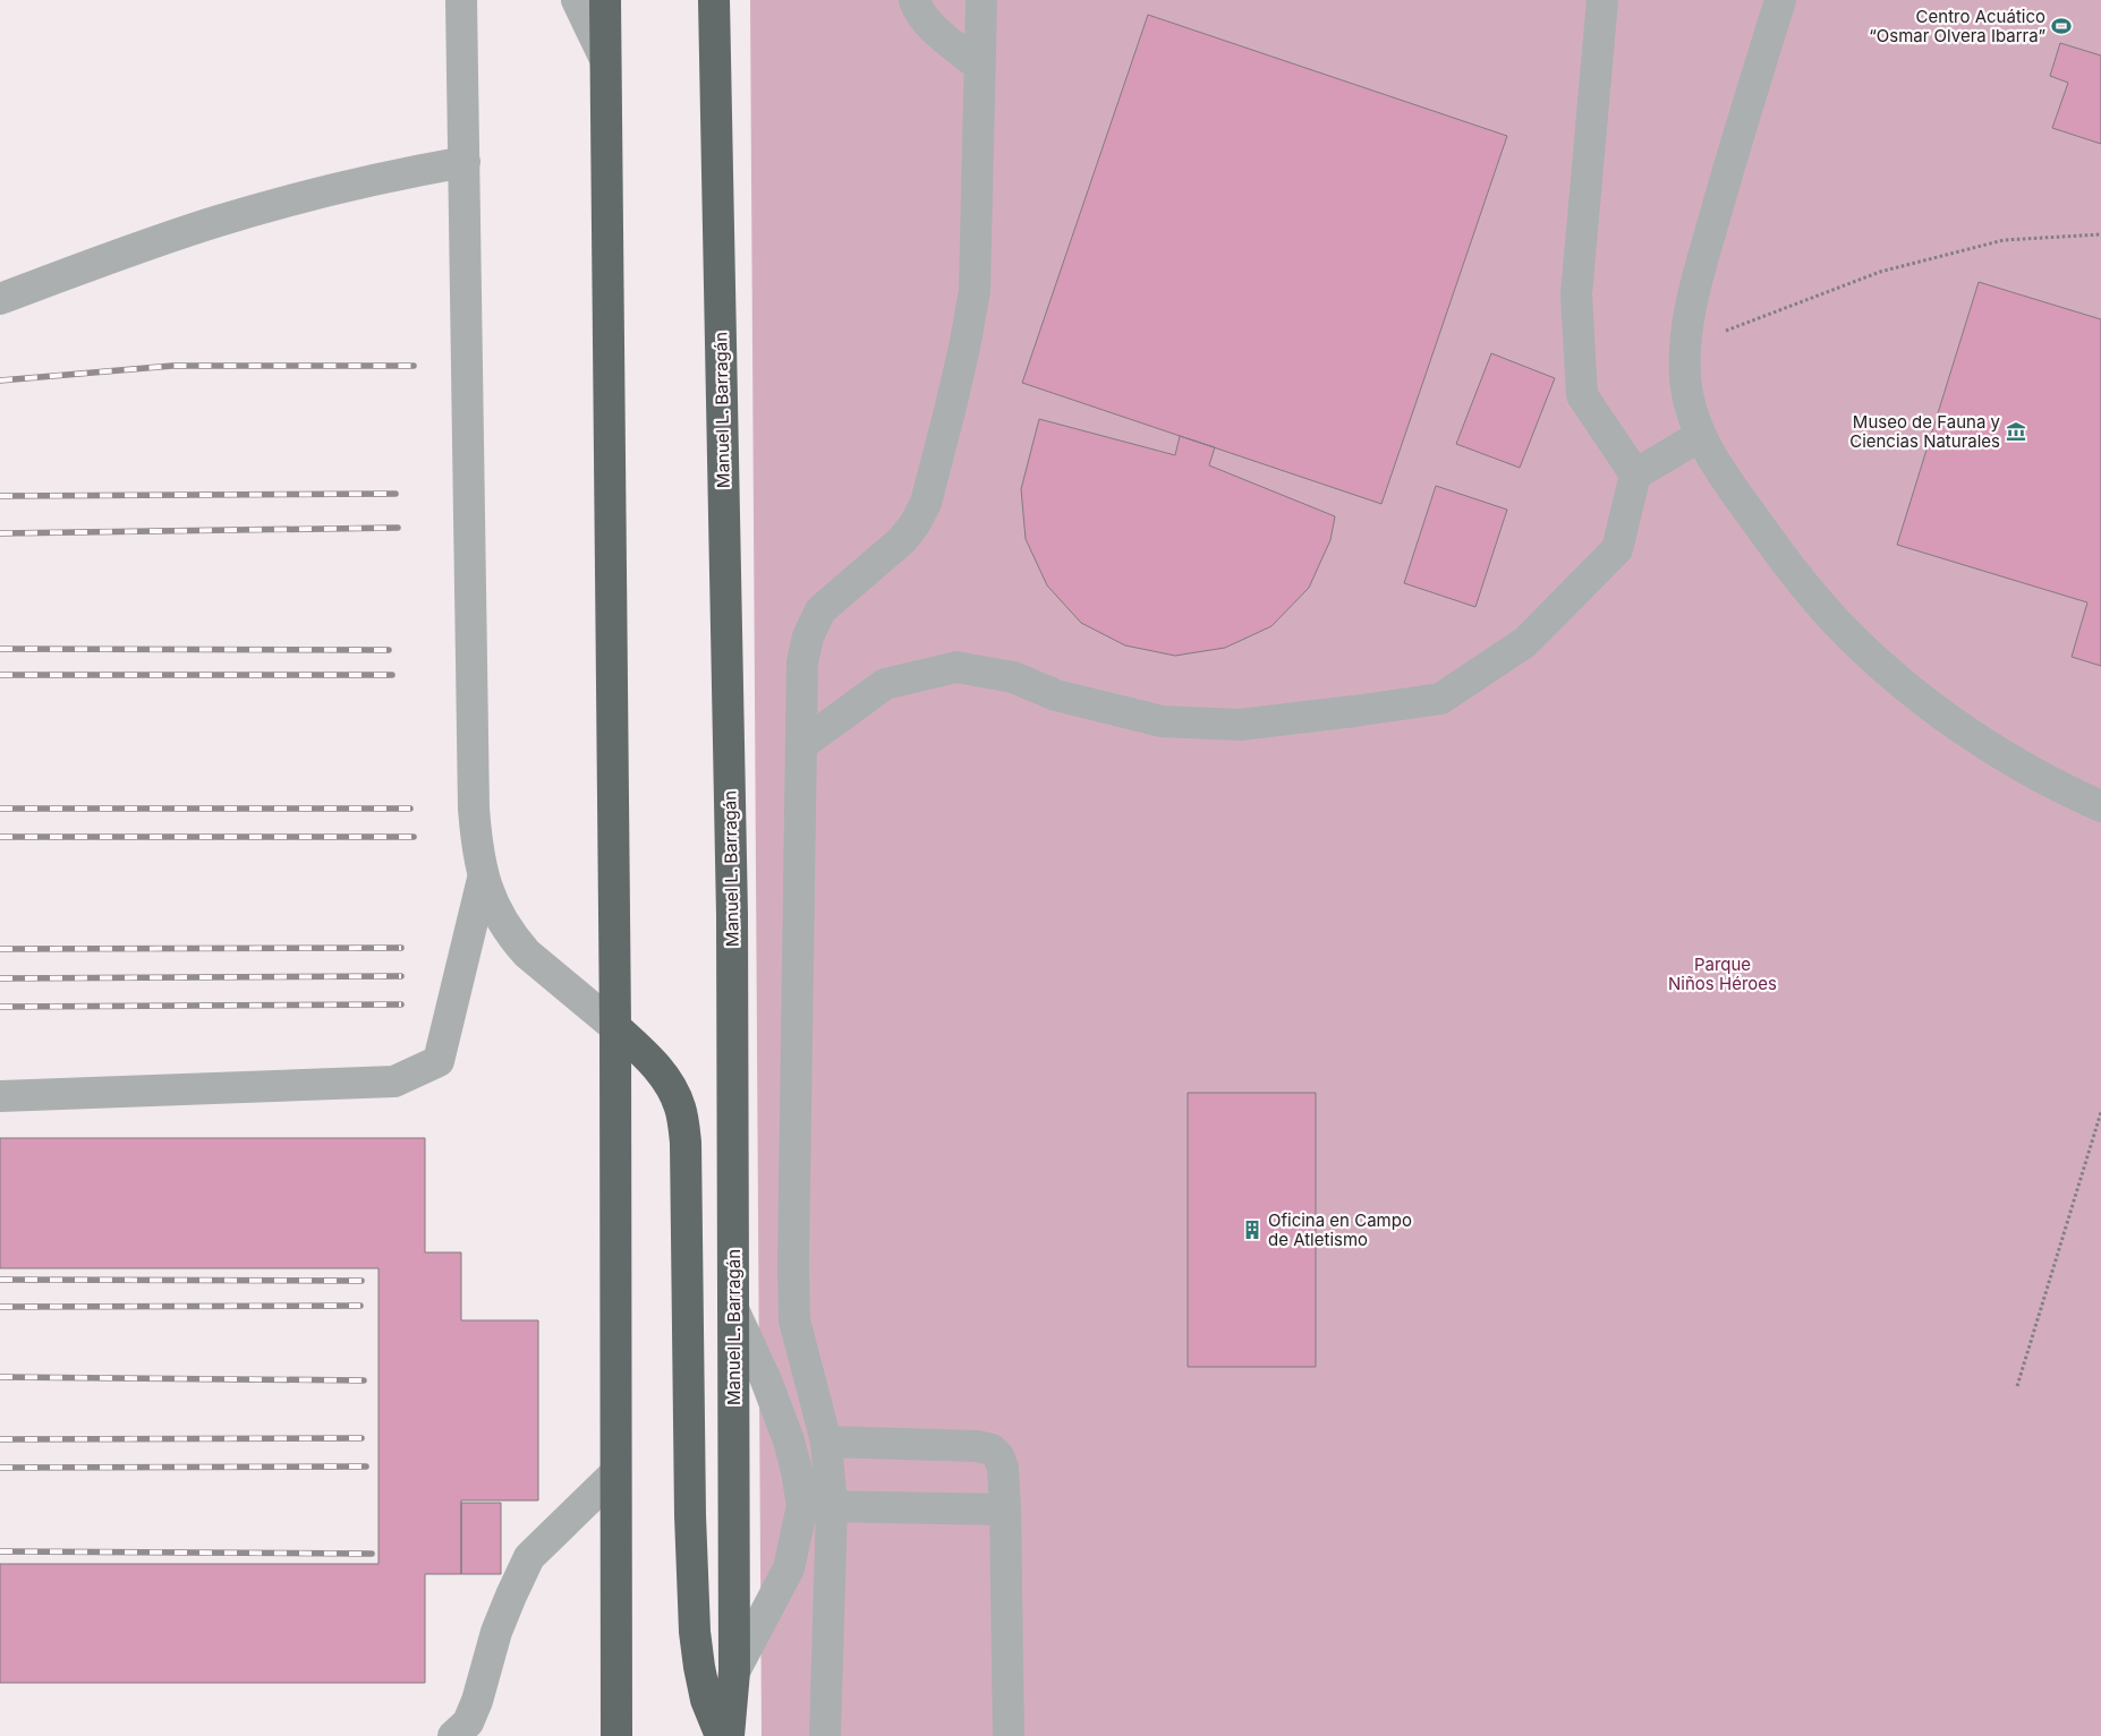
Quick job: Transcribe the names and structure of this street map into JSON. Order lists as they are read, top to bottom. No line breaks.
{"streets":{"highway":["Manuel L. Barragán"]},"parks":["Parque Niños Héroes"],"places":{"sports":["Centro Acuático “Osmar Olvera Ibarra”"],"museum":["Museo de Fauna y Ciencias Naturales"],"building":["Oficina en Campo de Atletismo"]}}
